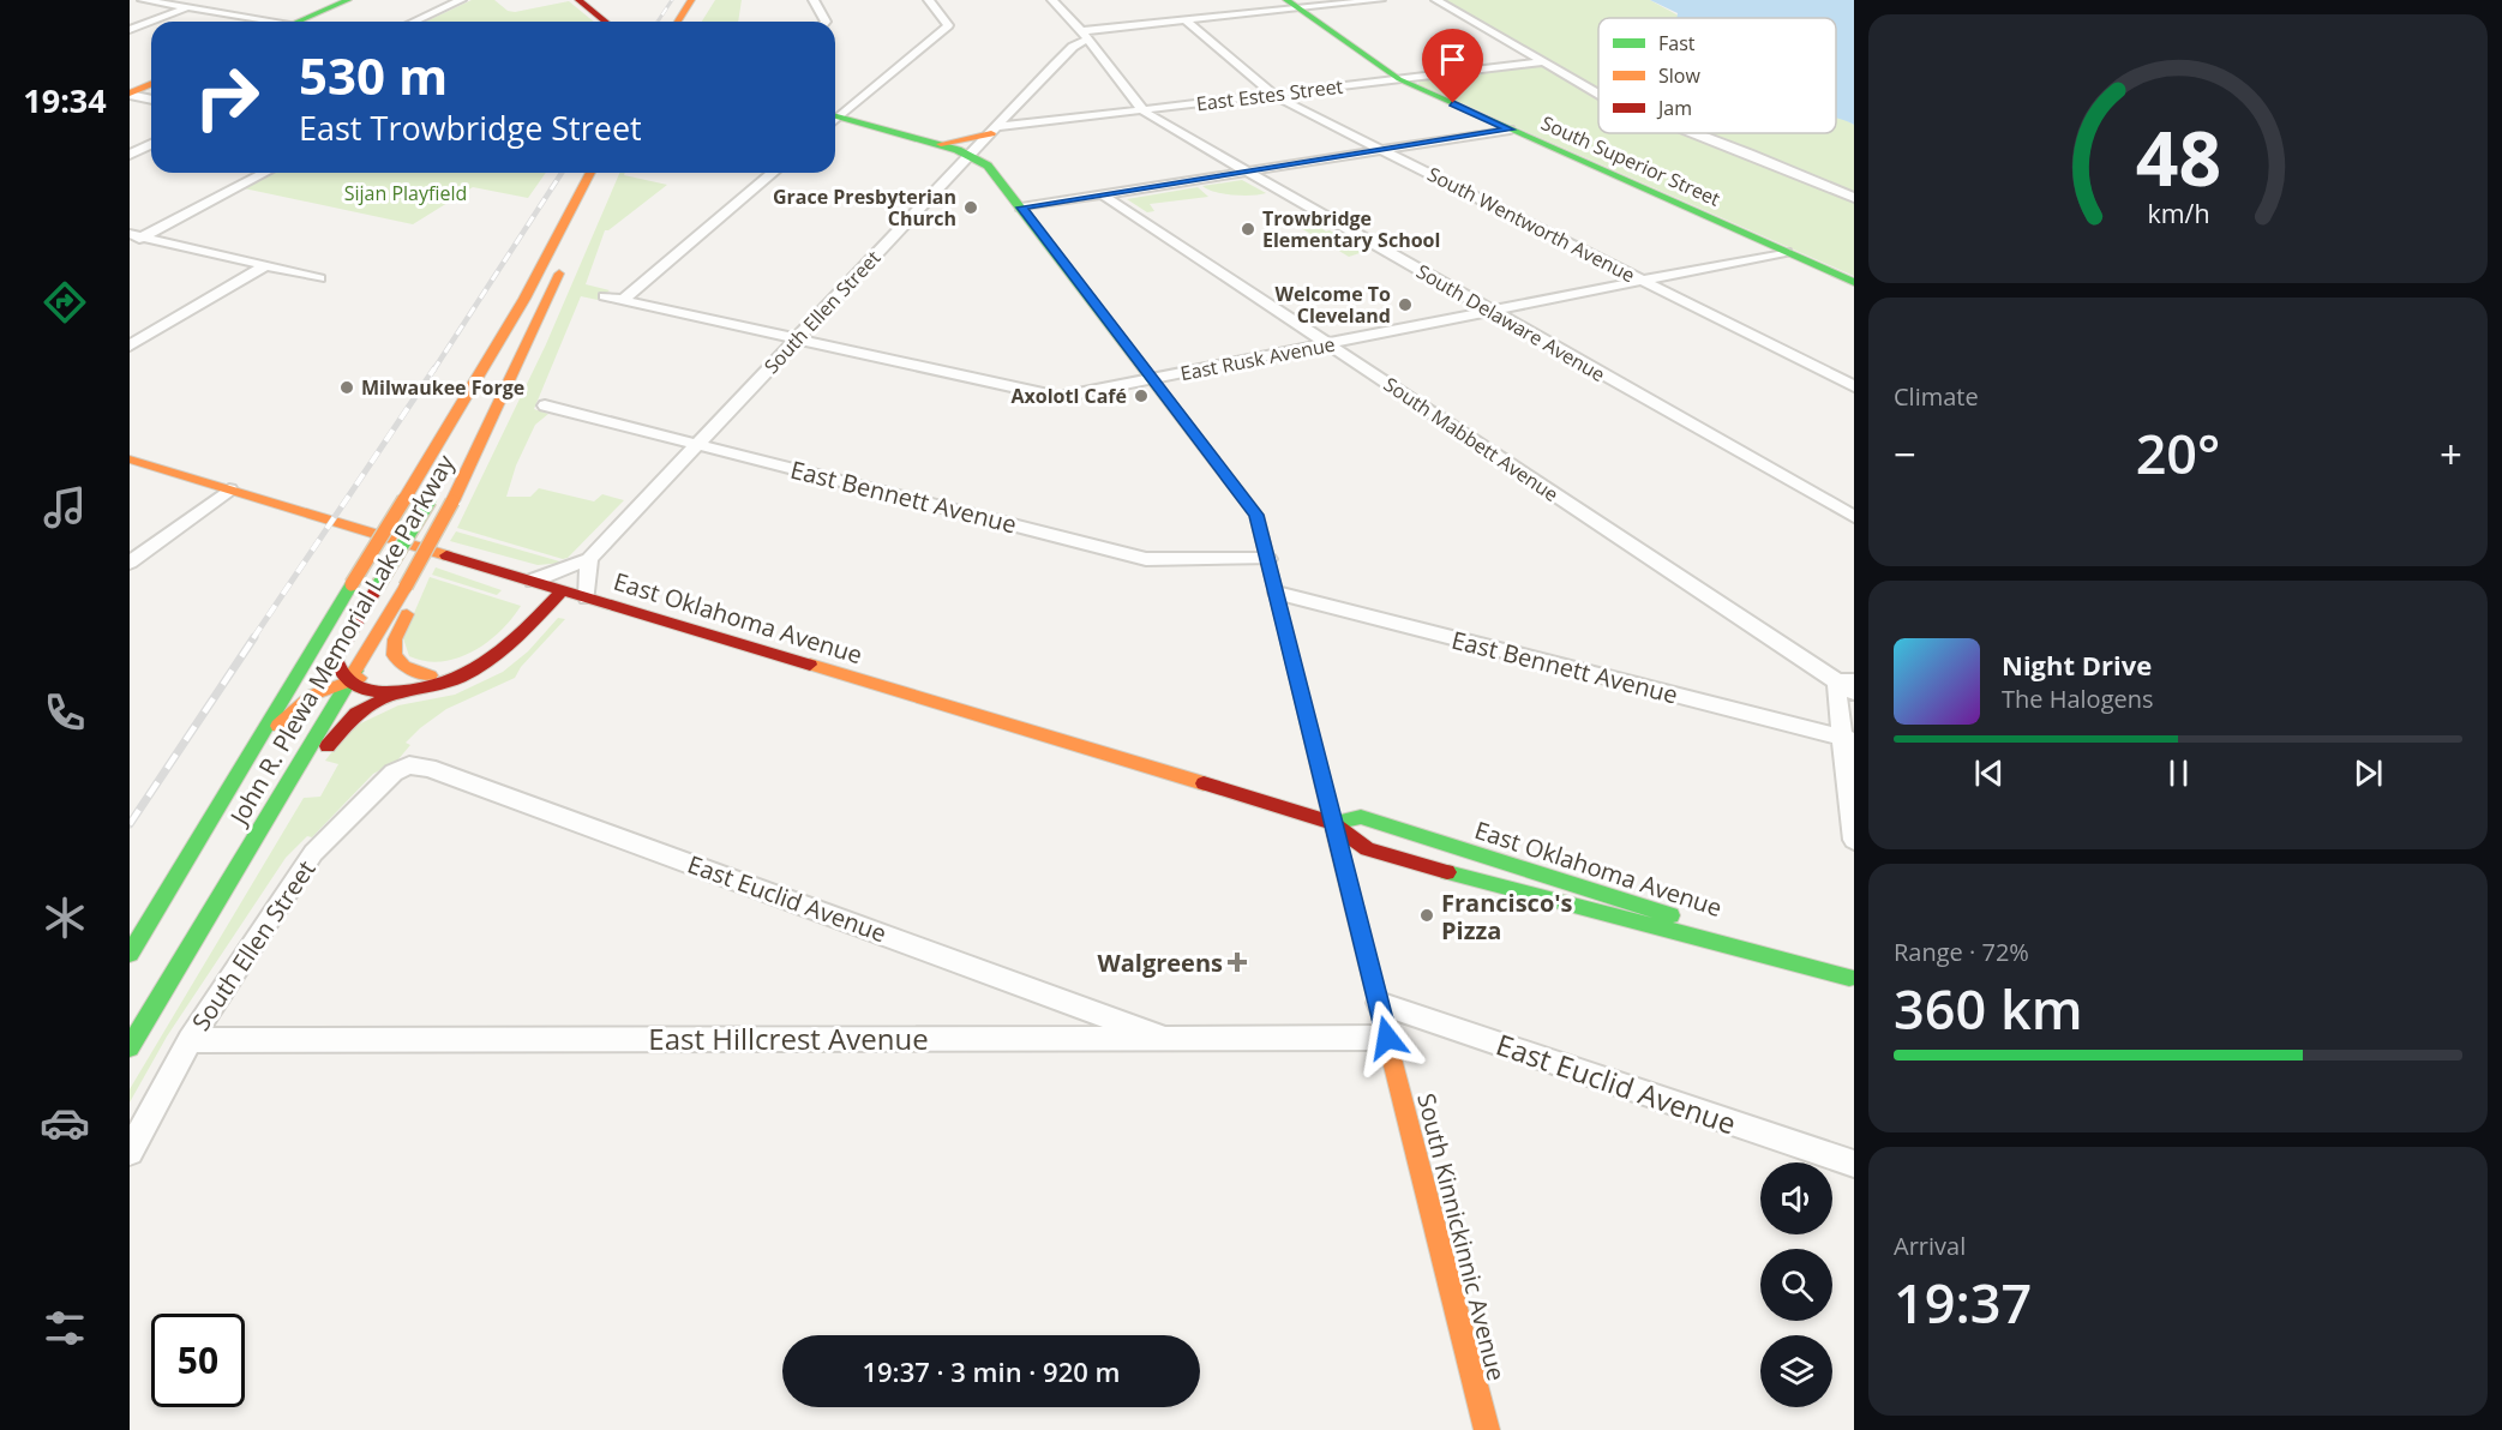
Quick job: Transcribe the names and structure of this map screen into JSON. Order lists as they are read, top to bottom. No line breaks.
{"streets":{"main road":["South Superior Street","East Oklahoma Avenue","John R. Plewa Memorial Lake Parkway","South Kinnickinnic Avenue"],"street":["East Estes Street","South Wentworth Avenue","South Ellen Street","South Delaware Avenue","East Rusk Avenue","South Mabbett Avenue","East Bennett Avenue","East Euclid Avenue","East Hillcrest Avenue"]},"crossings":[["East Estes Street","South Superior Street"],["East Estes Street","South Wentworth Avenue"],["East Estes Street","South Ellen Street"],["East Estes Street","South Delaware Avenue"],["South Superior Street","East Rusk Avenue"],["South Wentworth Avenue","East Rusk Avenue"],["South Ellen Street","South Delaware Avenue"],["South Ellen Street","East Rusk Avenue"],["South Ellen Street","East Bennett Avenue"],["South Ellen Street","East Oklahoma Avenue"],["South Ellen Street","East Euclid Avenue"],["South Ellen Street","East Hillcrest Avenue"],["South Ellen Street","South Kinnickinnic Avenue"],["South Delaware Avenue","East Rusk Avenue"],["East Rusk Avenue","South Mabbett Avenue"],["East Rusk Avenue","South Kinnickinnic Avenue"],["South Mabbett Avenue","East Bennett Avenue"],["East Bennett Avenue","South Kinnickinnic Avenue"],["East Oklahoma Avenue","South Kinnickinnic Avenue"],["East Euclid Avenue","East Hillcrest Avenue"],["East Euclid Avenue","South Kinnickinnic Avenue"],["East Hillcrest Avenue","South Kinnickinnic Avenue"]],"parks":["Sijan Playfield"],"places":{"other":["Grace Presbyterian Church","Trowbridge Elementary School","Welcome To Cleveland","Milwaukee Forge","Axolotl Café","Francisco's Pizza"],"health":["Walgreens"]},"legend":["Fast","Slow","Jam"],"page":{"tabs":"19:34","turn":["530 m","East Trowbridge Street"],"tile":["Climate",["Range · 72%","360 km"],["Arrival","19:37"]],"heat":["−","20°","+"],"song":["Night Drive","The Halogens"],"limit":"50","trip":"19:37 · 3 min · 920 m","gauge":["48","km/h"]}}
